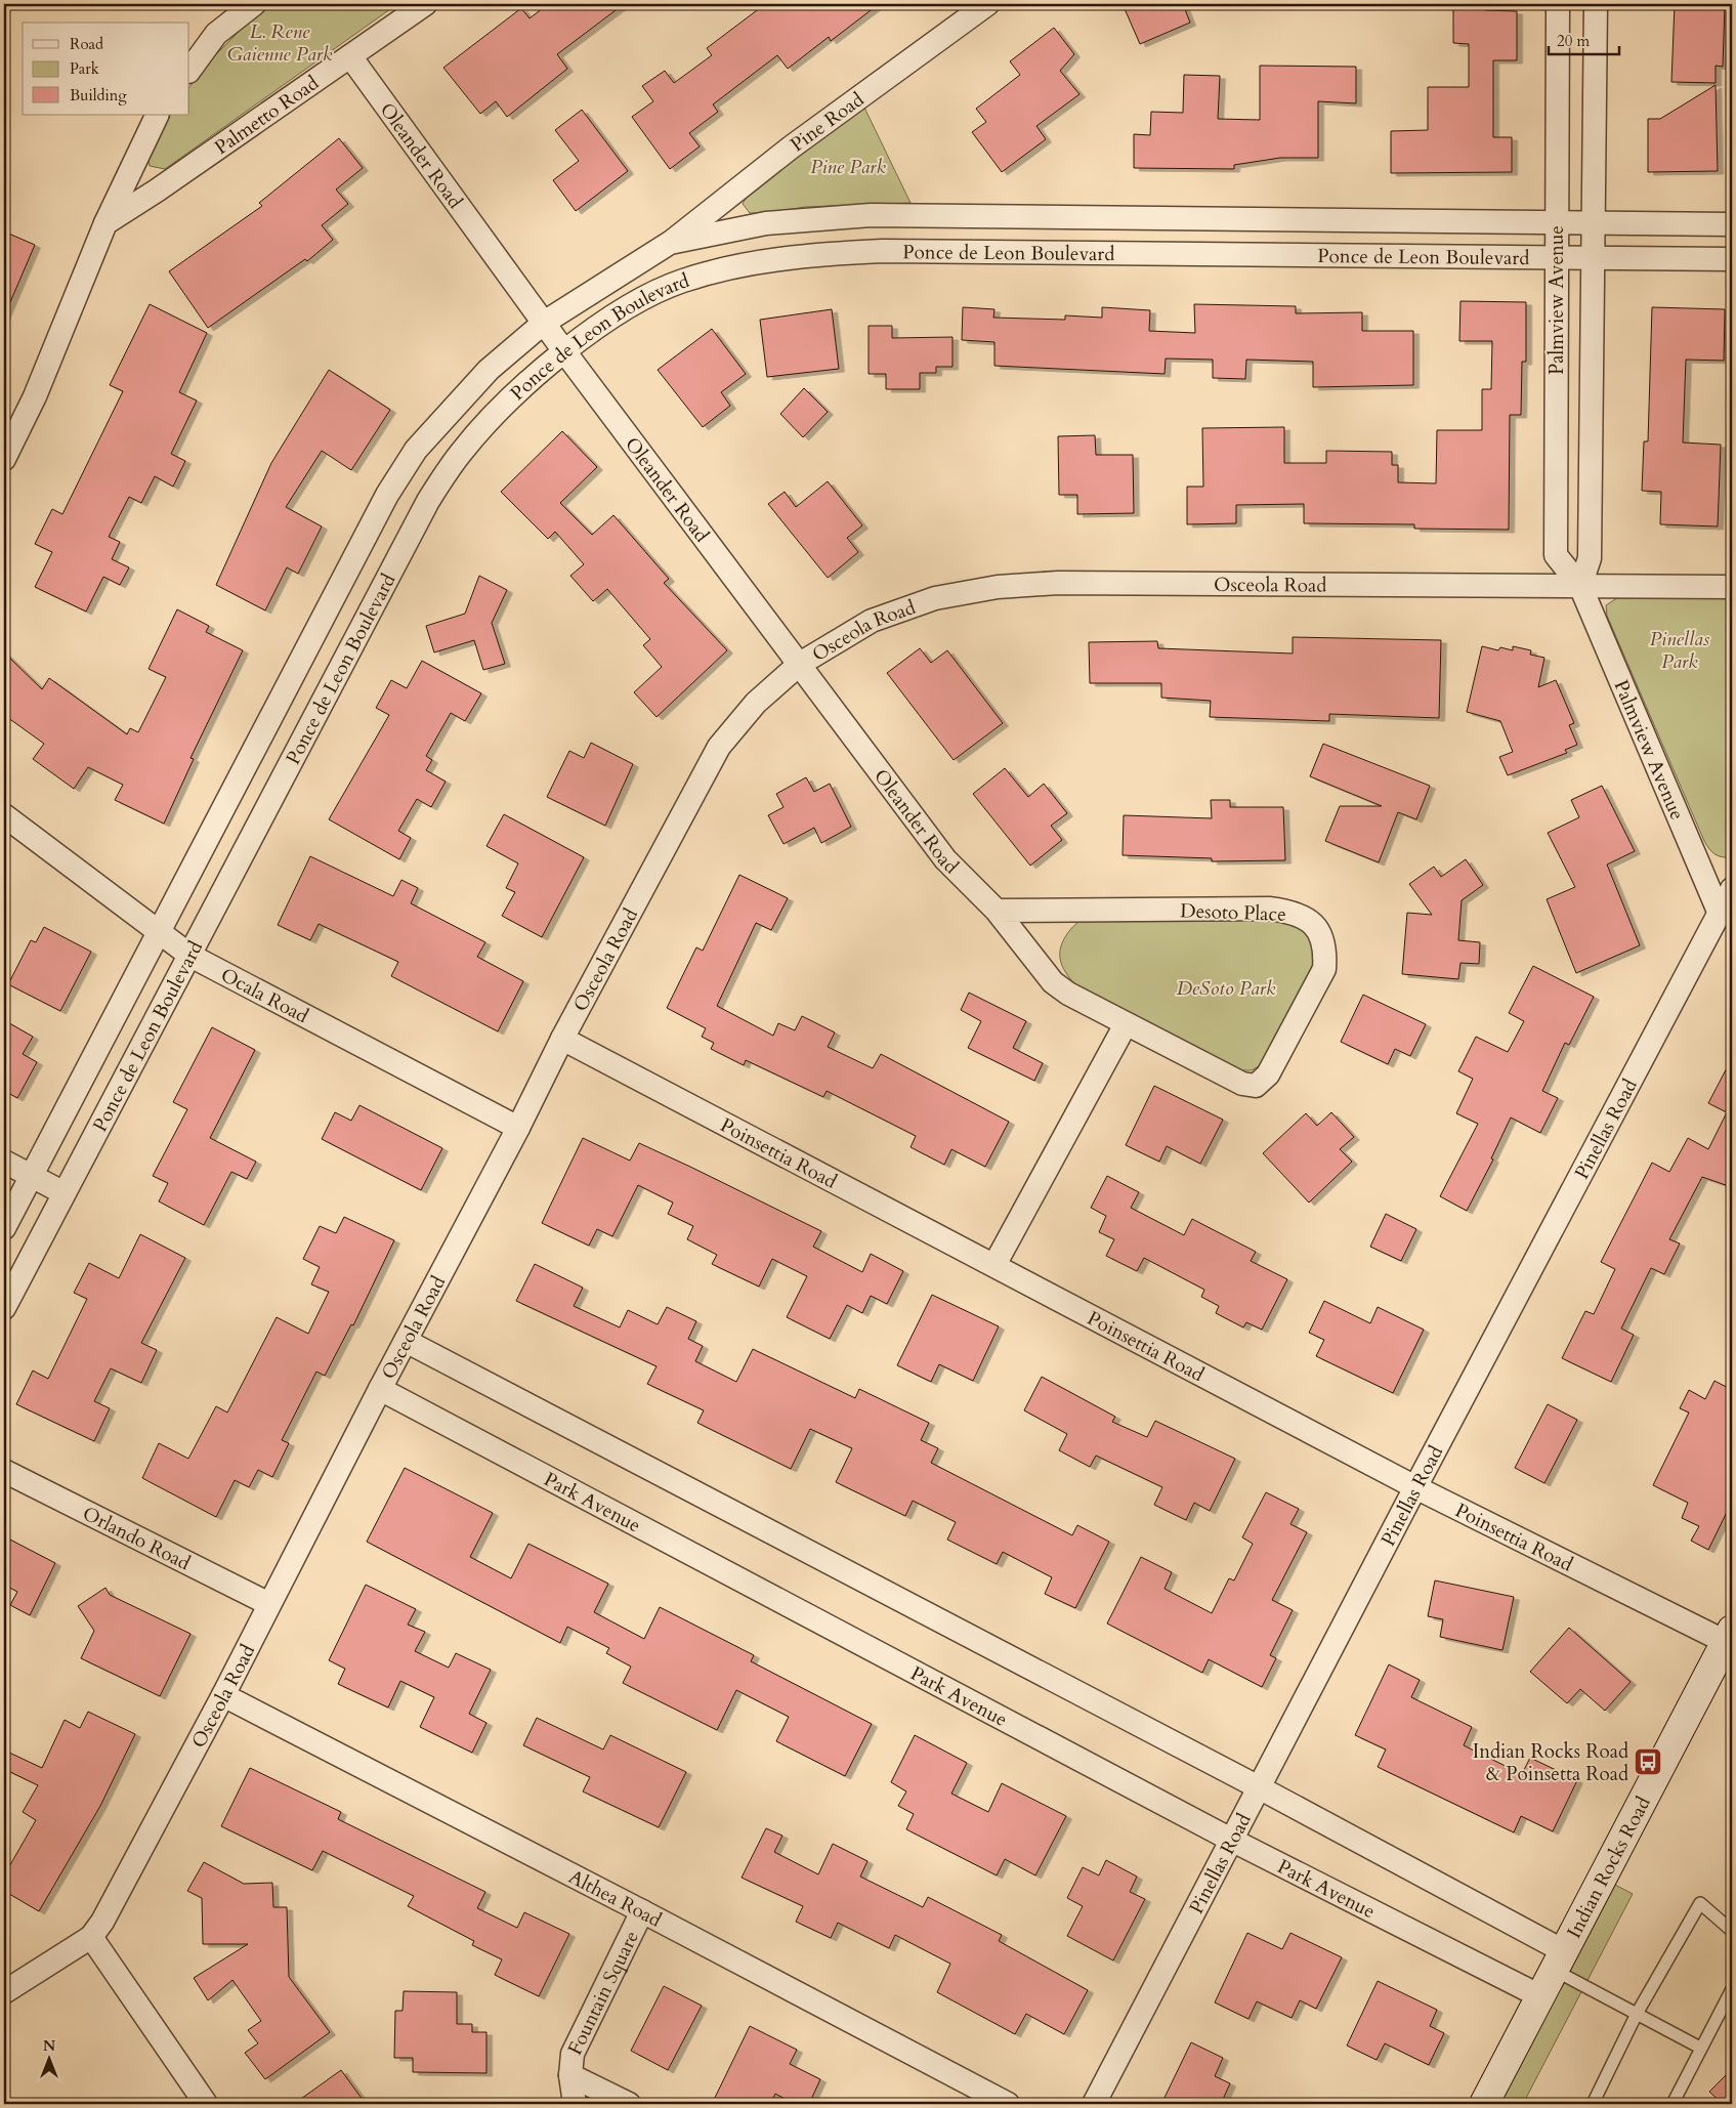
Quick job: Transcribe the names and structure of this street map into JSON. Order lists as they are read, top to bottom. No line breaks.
{"streets":{"street":["Palmetto Road","Pine Road","Oleander Road","Ponce de Leon Boulevard","Palmview Avenue","Osceola Road","Desoto Place","Ocala Road","Pinellas Road","Poinsettia Road","Park Avenue","Orlando Road","Indian Rocks Road","Althea Road","Fountain Square"]},"crossings":[["Palmetto Road","Oleander Road"],["Pine Road","Ponce de Leon Boulevard"],["Oleander Road","Ponce de Leon Boulevard"],["Oleander Road","Osceola Road"],["Oleander Road","Desoto Place"],["Ponce de Leon Boulevard","Palmview Avenue"],["Ponce de Leon Boulevard","Ocala Road"],["Palmview Avenue","Osceola Road"],["Palmview Avenue","Pinellas Road"],["Osceola Road","Ocala Road"],["Osceola Road","Poinsettia Road"],["Osceola Road","Park Avenue"],["Osceola Road","Orlando Road"],["Osceola Road","Althea Road"],["Pinellas Road","Poinsettia Road"],["Pinellas Road","Park Avenue"],["Poinsettia Road","Indian Rocks Road"],["Park Avenue","Indian Rocks Road"],["Althea Road","Fountain Square"]],"parks":["L. Rene Gaienne Park","Pine Park","Pinellas Park","DeSoto Park"],"places":{"bus stop":["Indian Rocks Road & Poinsetta Road"]},"legend":["Road","Park","Building"],"scale_bar":"20 m","north":"top"}
